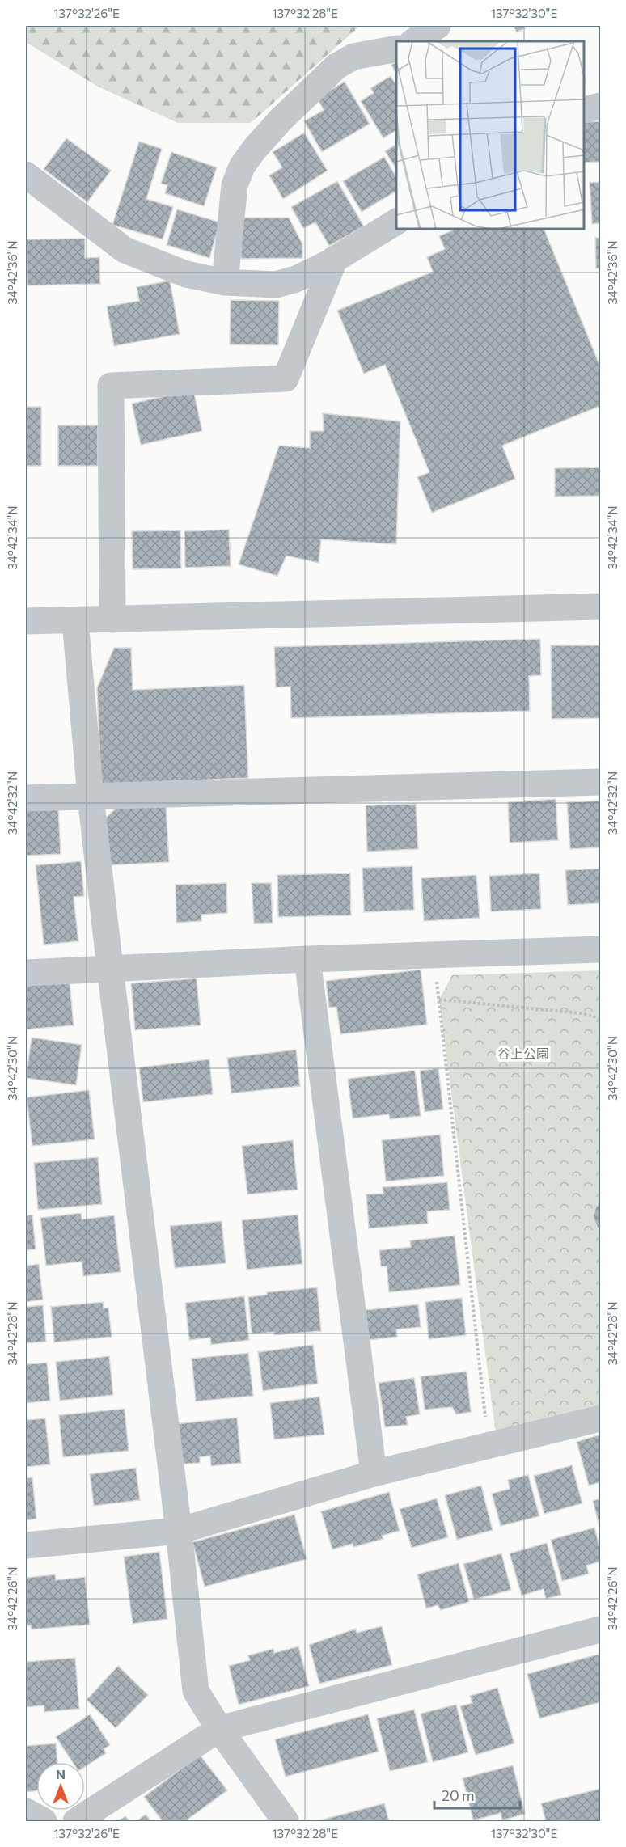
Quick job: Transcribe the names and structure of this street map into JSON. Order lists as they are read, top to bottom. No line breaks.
{"parks":["谷上公園"],"scale_bar":"20 m","north":"top","coordinates":["137°32'26\"E","137°32'28\"E","137°32'30\"E","34°42'36\"N","34°42'34\"N","34°42'32\"N","34°42'30\"N","34°42'28\"N","34°42'26\"N"]}
